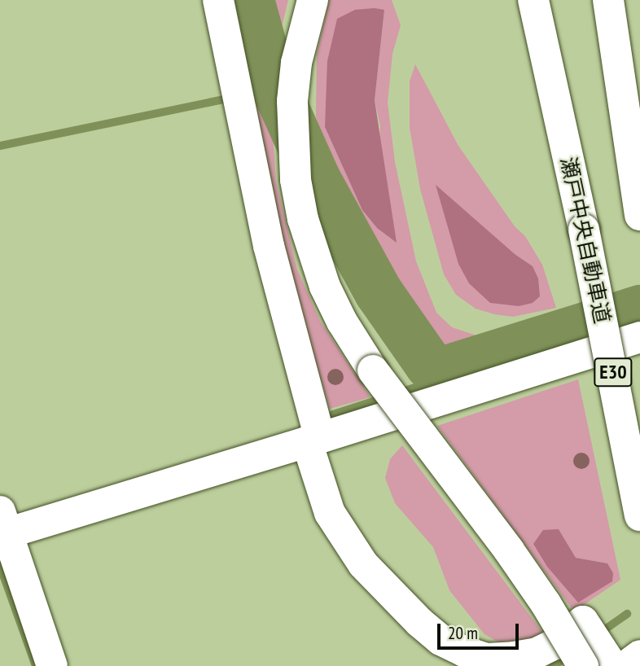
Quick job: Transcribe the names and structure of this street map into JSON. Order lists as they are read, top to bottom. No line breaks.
{"streets":{"main road":["瀬戸中央自動車道","E30"]},"scale_bar":"20 m"}
